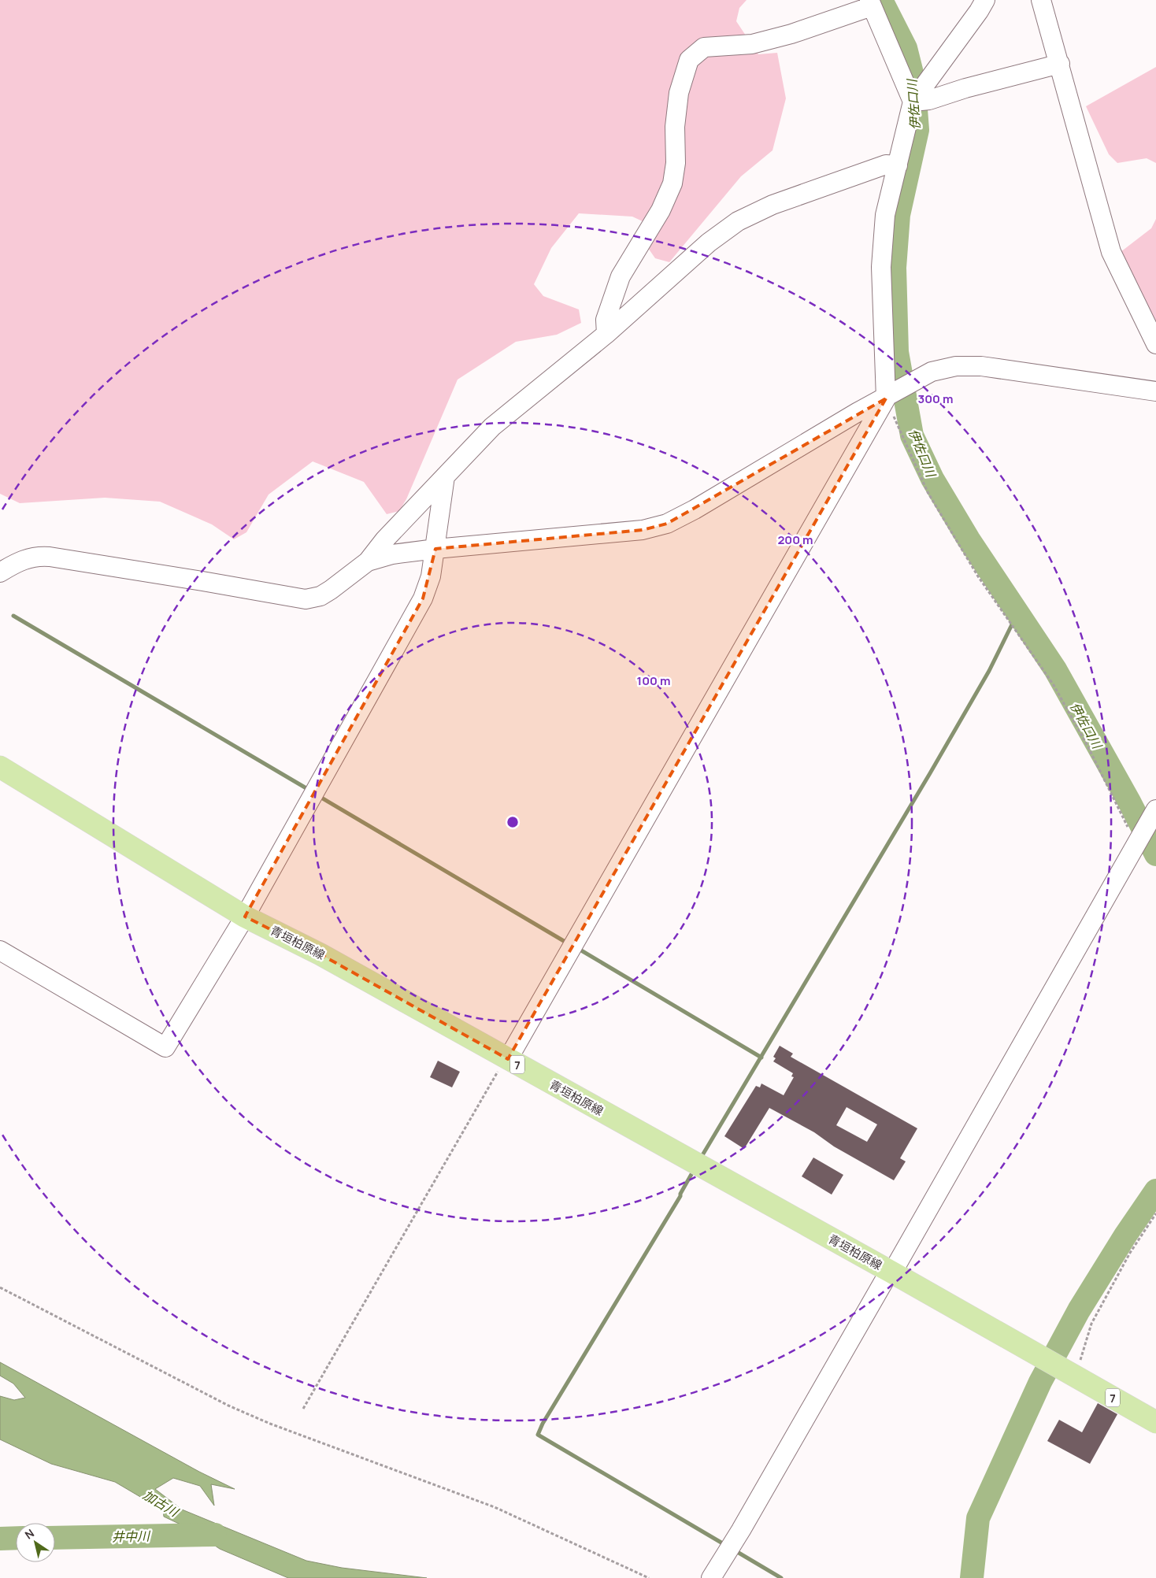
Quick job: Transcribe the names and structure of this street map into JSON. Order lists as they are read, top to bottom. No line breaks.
{"streets":{"main road":["青垣柏原線","7"]},"water":["伊佐口川","加古川","井中川"],"north":"top left","rings":["300 m","200 m","100 m"]}
